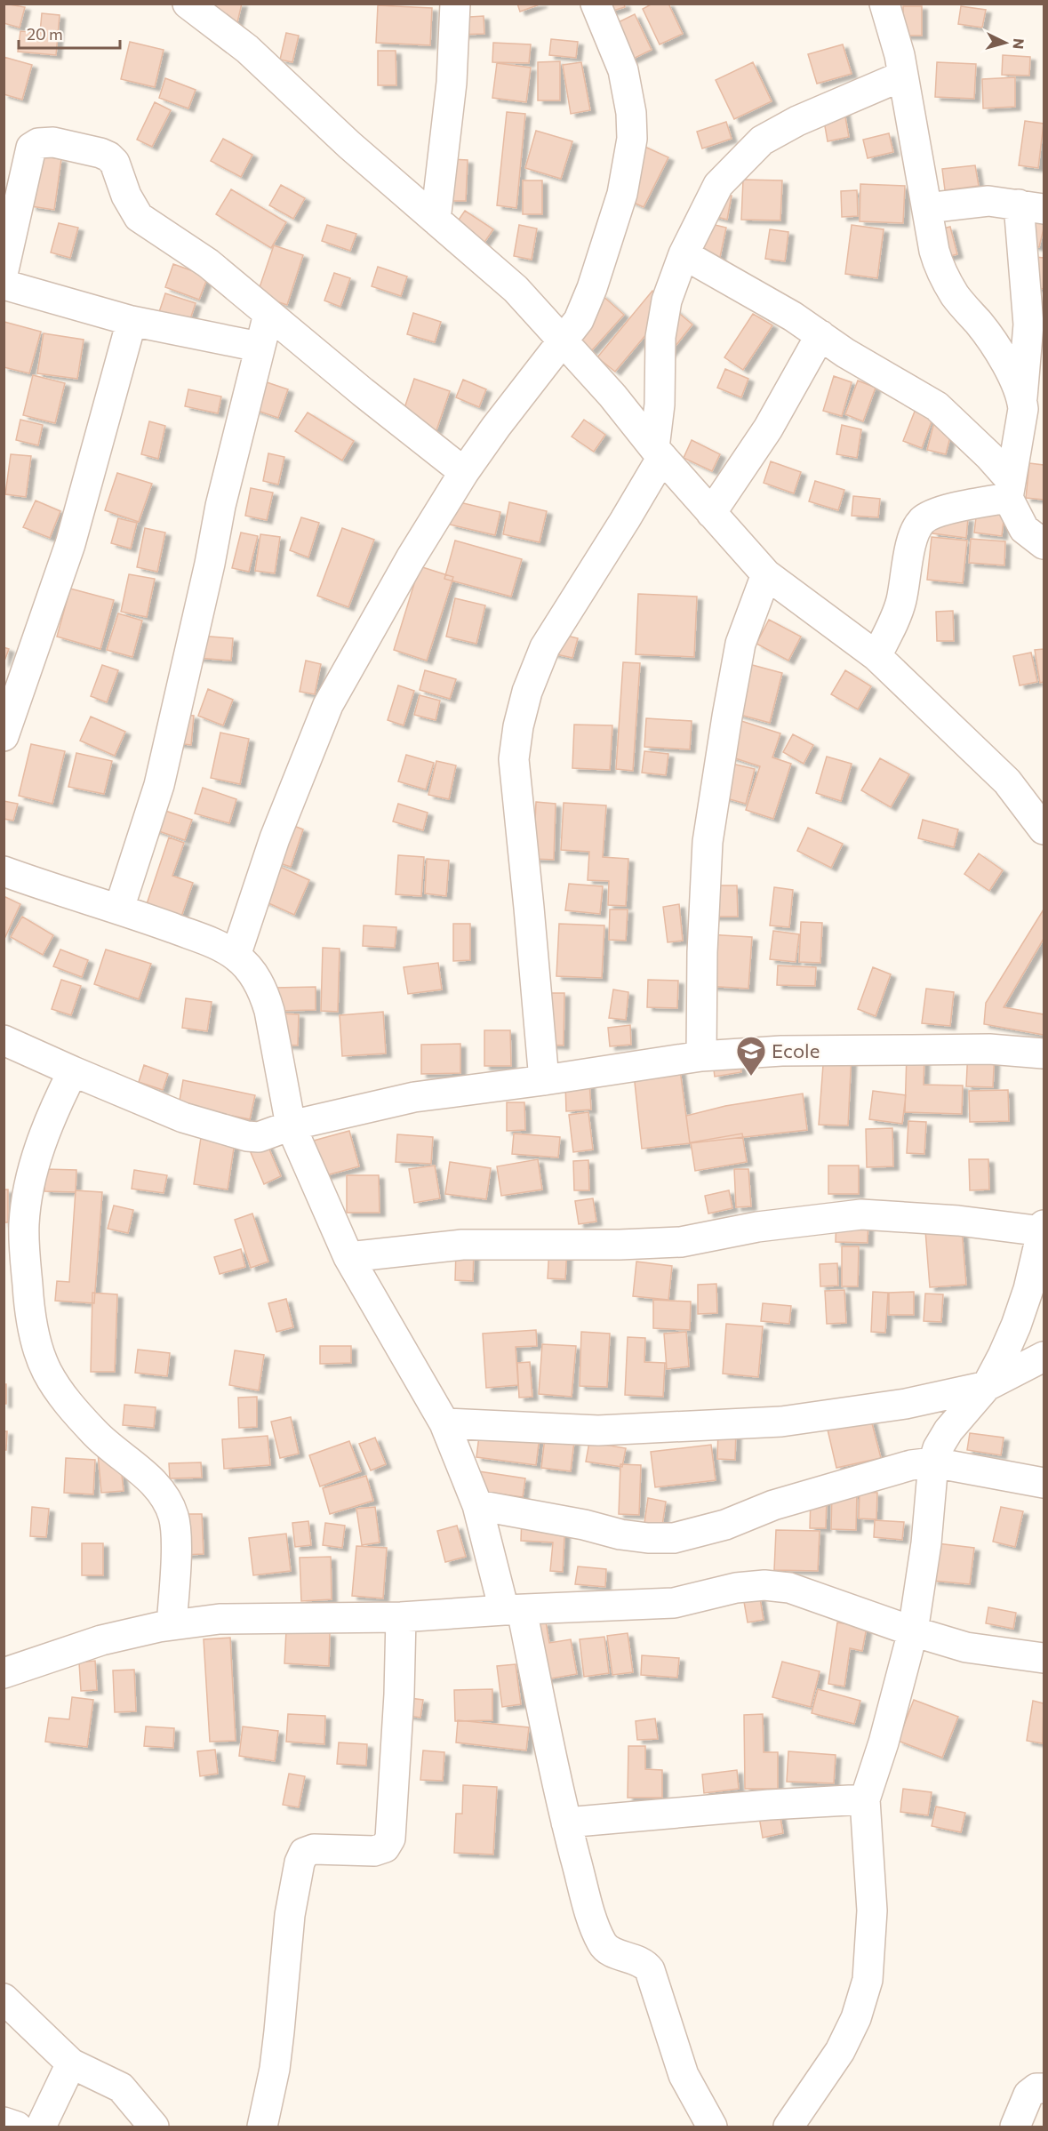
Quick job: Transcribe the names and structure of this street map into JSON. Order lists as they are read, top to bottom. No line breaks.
{"places":{"school or university":["Ecole"]},"scale_bar":"20 m","north":"right"}
